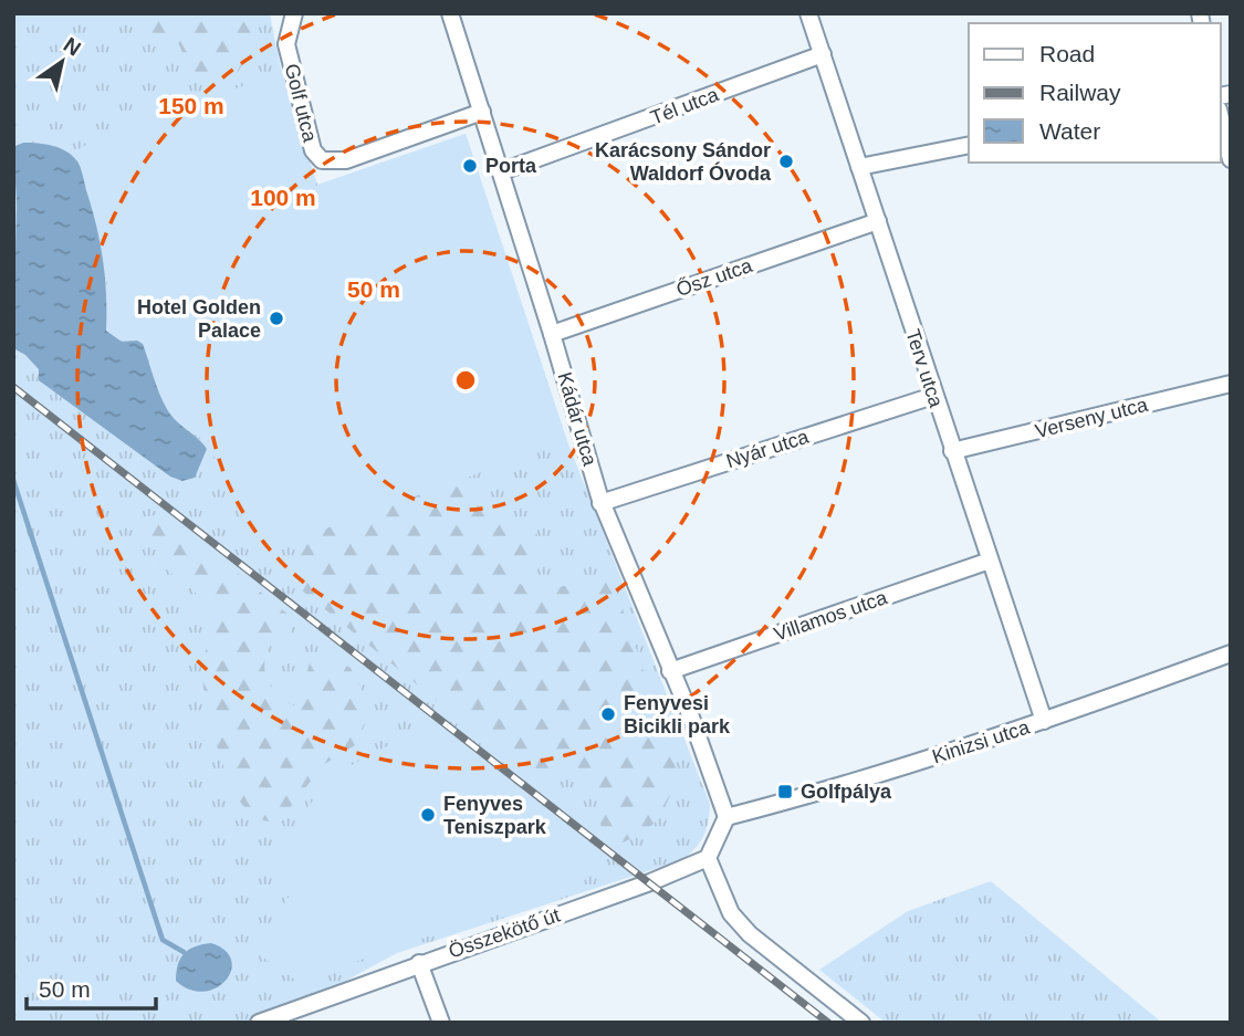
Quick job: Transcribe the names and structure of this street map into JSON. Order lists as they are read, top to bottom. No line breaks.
{"streets":{"street":["Golf utca","Tél utca","Ősz utca","Terv utca","Verseny utca","Kádár utca","Nyár utca","Villamos utca","Kinizsi utca","Összekötő út"]},"crossings":[["Golf utca","Kádár utca"],["Tél utca","Terv utca"],["Tél utca","Kádár utca"],["Ősz utca","Terv utca"],["Ősz utca","Kádár utca"],["Terv utca","Verseny utca"],["Terv utca","Nyár utca"],["Terv utca","Villamos utca"],["Terv utca","Kinizsi utca"],["Kádár utca","Nyár utca"],["Kádár utca","Villamos utca"],["Kádár utca","Kinizsi utca"]],"places":{"other":["Karácsony Sándor Waldorf Óvoda","Porta","Hotel Golden Palace","Fenyvesi Bicikli park","Fenyves Teniszpark"],"transit":["Golfpálya"]},"legend":["Road","Railway","Water"],"scale_bar":"50 m","north":"top right","rings":["150 m","100 m","50 m"]}
